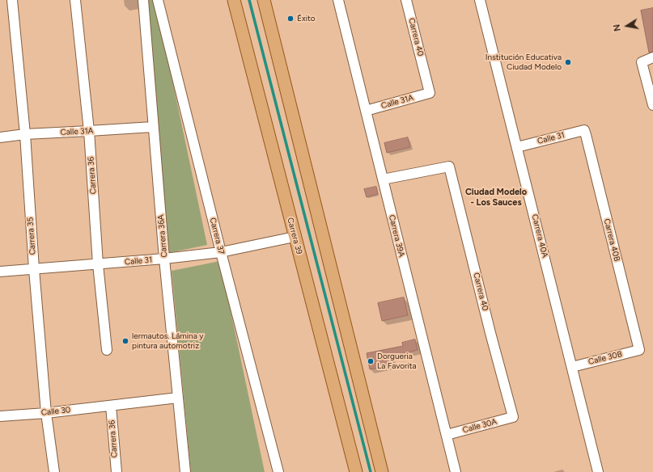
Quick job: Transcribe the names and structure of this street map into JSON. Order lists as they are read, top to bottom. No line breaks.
{"streets":{"main road":["Carrera 39"],"street":["Carrera 40","Calle 31A","Calle 31","Carrera 36","Carrera 35","Carrera 36A","Carrera 37","Carrera 39A","Carrera 40A","Carrera 40B","Calle 30B","Calle 30","Calle 30A"]},"crossings":[["Carrera 40","Calle 31A"],["Carrera 40","Carrera 39A"],["Carrera 40","Calle 30A"],["Calle 31A","Carrera 36"],["Calle 31A","Carrera 35"],["Calle 31A","Carrera 36A"],["Calle 31A","Carrera 39A"],["Calle 31","Carrera 36"],["Calle 31","Carrera 35"],["Calle 31","Carrera 36A"],["Calle 31","Carrera 37"],["Calle 31","Carrera 39"],["Calle 31","Carrera 40A"],["Calle 31","Carrera 40B"],["Carrera 36","Calle 30"],["Carrera 35","Calle 30"],["Carrera 36A","Calle 30"],["Carrera 39A","Calle 30A"],["Carrera 40A","Calle 30B"],["Carrera 40B","Calle 30B"]],"districts":["Ciudad Modelo - Los Sauces"],"places":["Éxito","Institución Educativa Ciudad Modelo","lermautos. Lámina y pintura automotriz","Dorgueria La Favorita"],"north":"left"}
